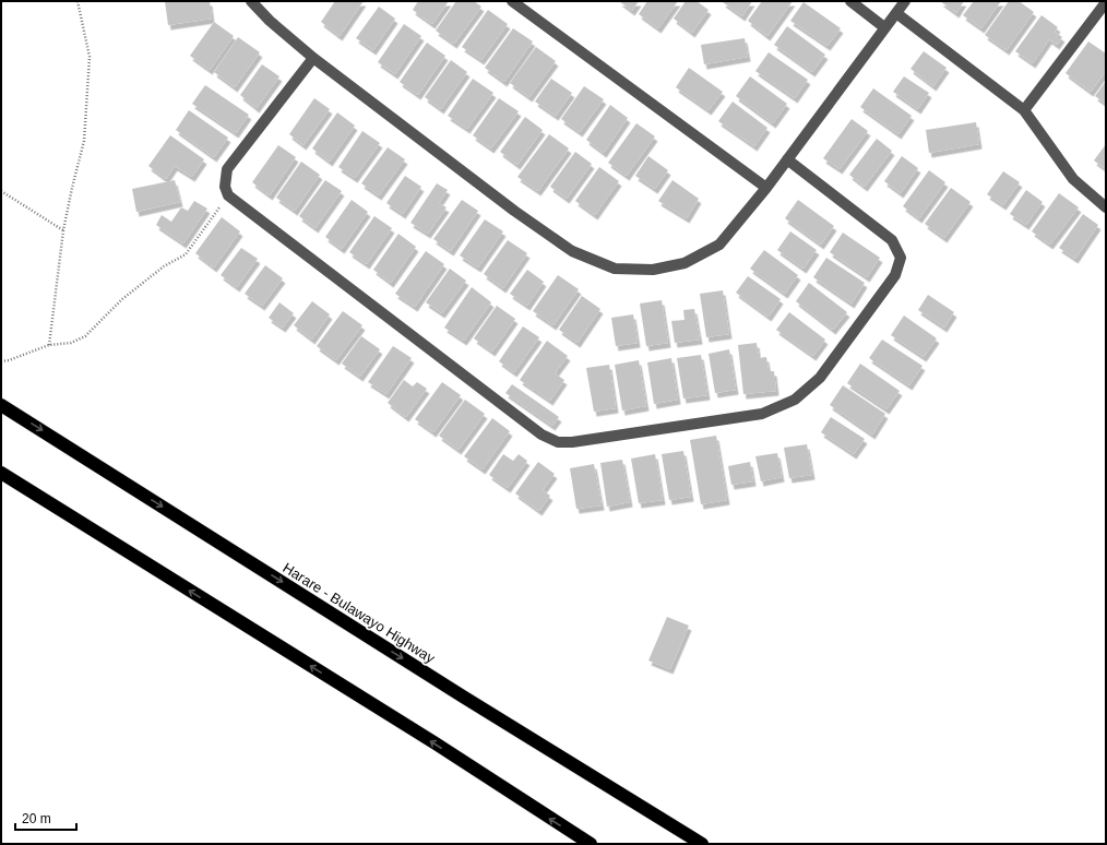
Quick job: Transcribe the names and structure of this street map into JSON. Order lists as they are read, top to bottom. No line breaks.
{"streets":{"highway":["Harare - Bulawayo Highway"]},"scale_bar":"20 m"}
